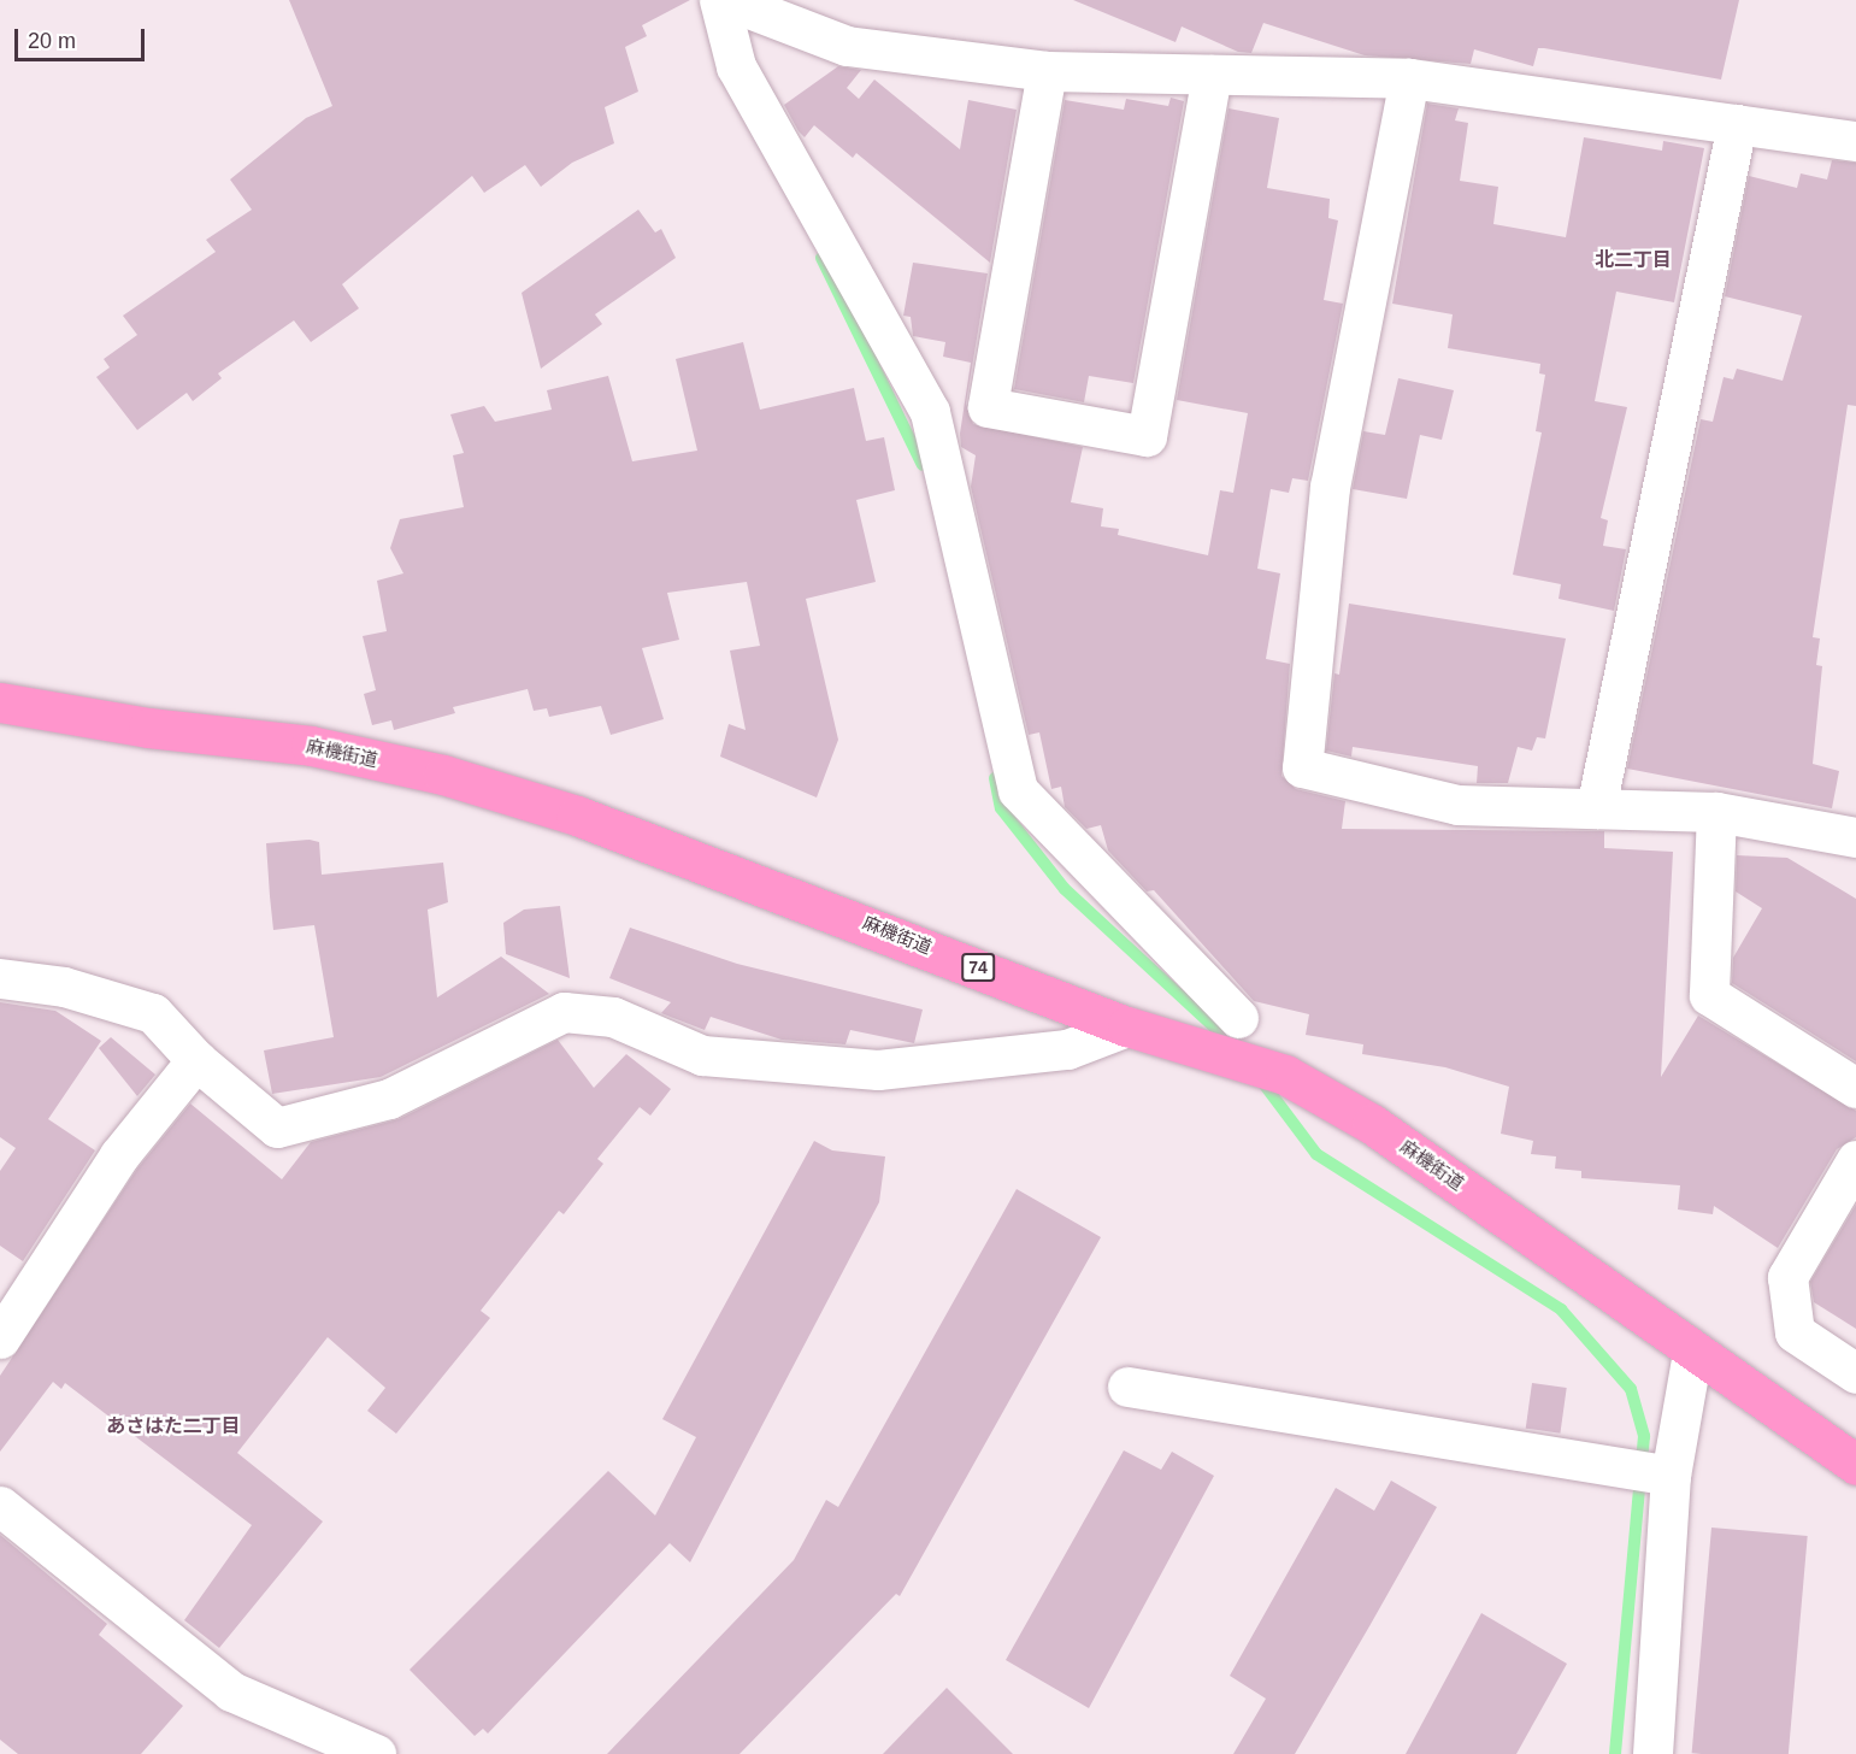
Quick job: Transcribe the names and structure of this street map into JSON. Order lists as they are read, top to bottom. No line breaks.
{"streets":{"main road":["麻機街道","74"]},"districts":["北二丁目","あさはた二丁目"],"scale_bar":"20 m"}
